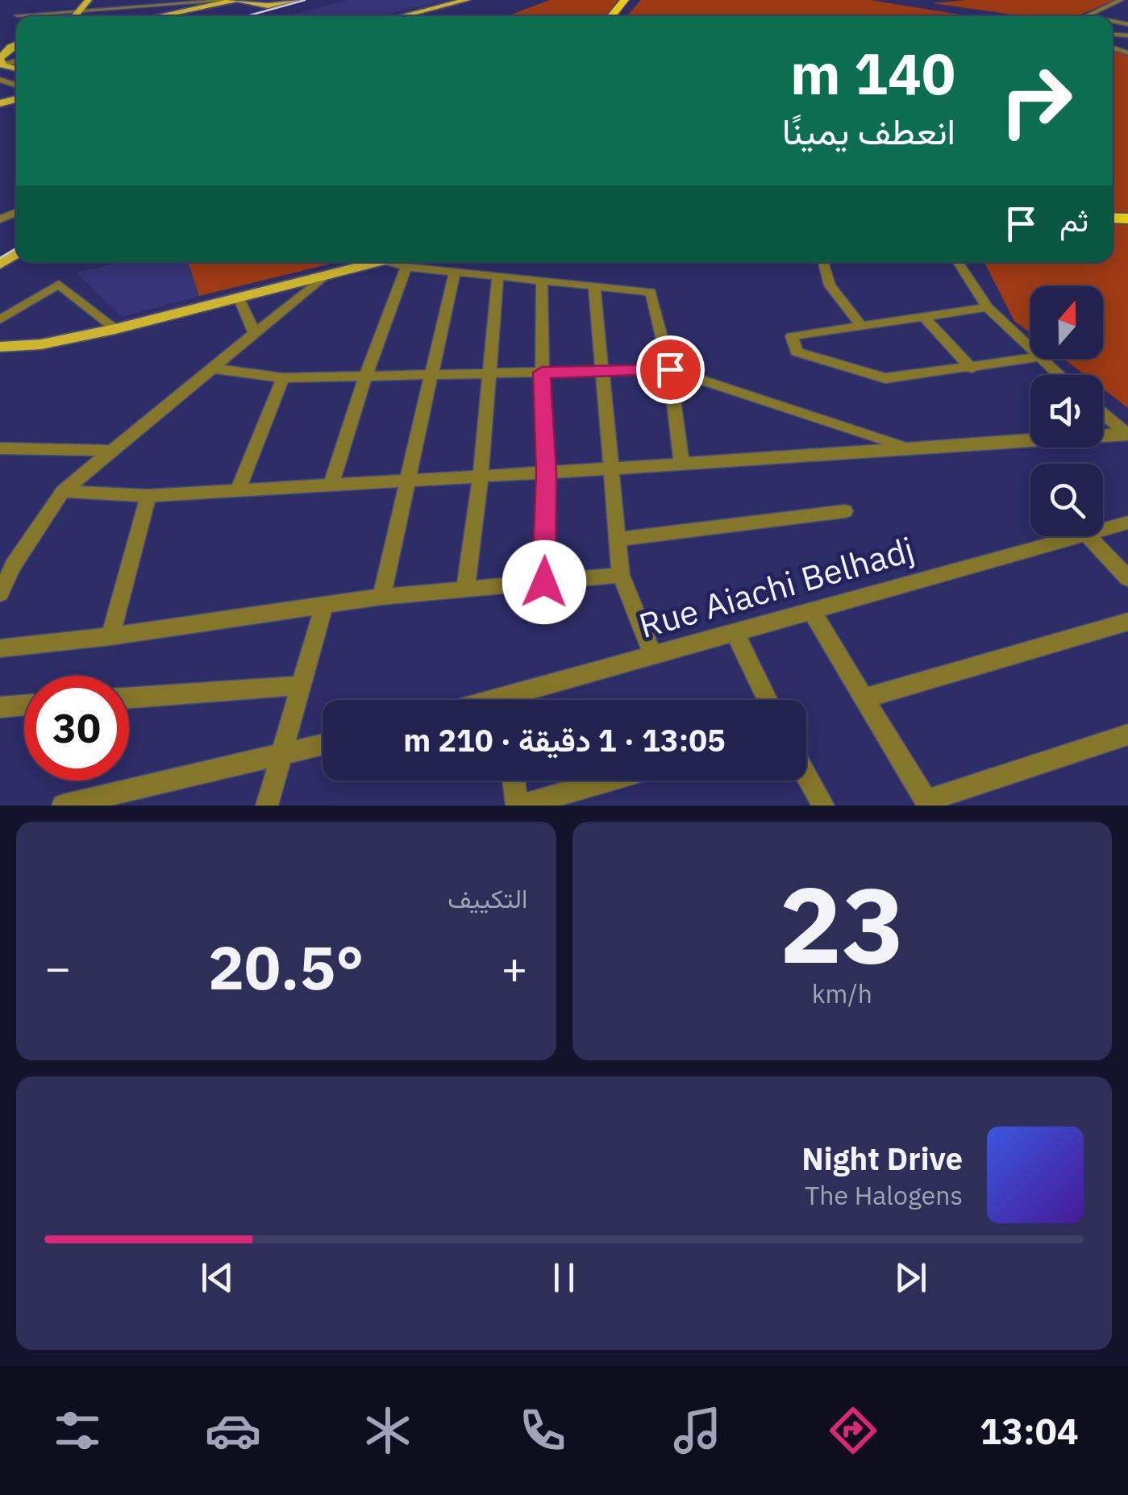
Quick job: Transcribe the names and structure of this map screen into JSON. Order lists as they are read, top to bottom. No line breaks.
{"streets":{"street":["Rue Aiachi Belhadj"]},"north":"top","page":{"turn":["140 m","انعطف يمينًا"],"then":"ثم","limit":"30","trip":"13:05 · 1 دقيقة · 210 m","tile":[["23","km/h"],"التكييف"],"heat":["−","20.5°","+"],"song":["Night Drive","The Halogens"],"tabs":"13:04"}}
